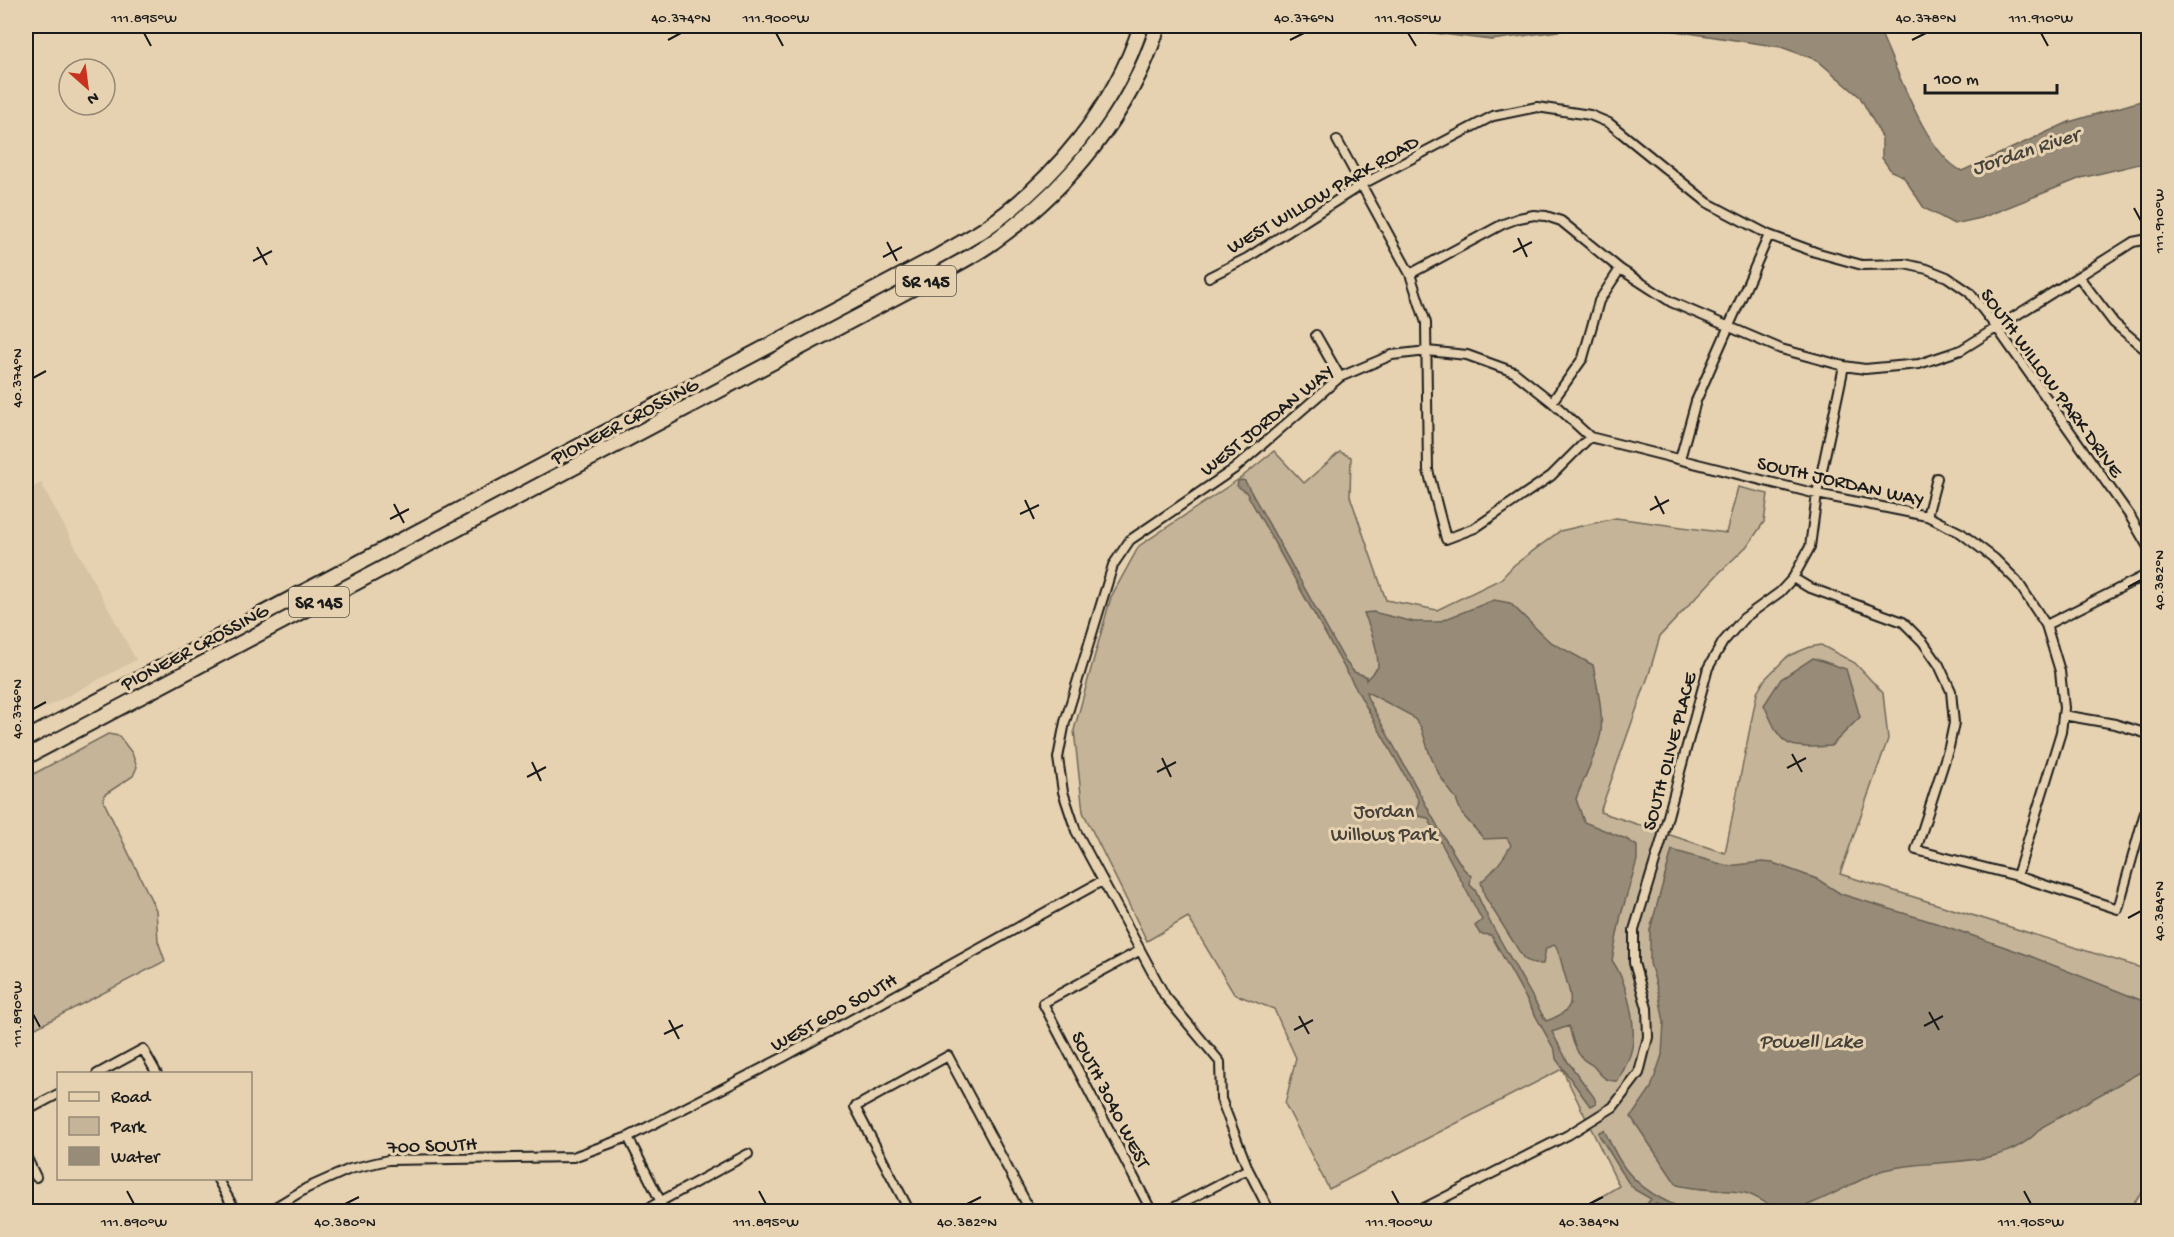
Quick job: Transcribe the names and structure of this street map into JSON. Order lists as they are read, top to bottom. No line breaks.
{"streets":{"highway":["SR 145","PIONEER CROSSING"],"street":["WEST WILLOW PARK ROAD","SOUTH WILLOW PARK DRIVE","WEST JORDAN WAY","SOUTH JORDAN WAY","SOUTH OLIVE PLACE","WEST 600 SOUTH","SOUTH 3040 WEST","700 SOUTH"]},"crossings":[["WEST WILLOW PARK ROAD","SOUTH WILLOW PARK DRIVE"],["WEST JORDAN WAY","SOUTH JORDAN WAY"],["WEST JORDAN WAY","WEST 600 SOUTH"],["WEST JORDAN WAY","SOUTH 3040 WEST"],["SOUTH JORDAN WAY","SOUTH OLIVE PLACE"],["WEST 600 SOUTH","700 SOUTH"]],"water":["Jordan River","Powell Lake"],"parks":["Jordan Willows Park"],"legend":["Road","Park","Water"],"scale_bar":"100 m","north":"bottom right","coordinates":["111.895°W","40.374°N","111.900°W","40.376°N","111.905°W","40.378°N","111.910°W","40.382°N","40.384°N","111.890°W","40.380°N"]}
